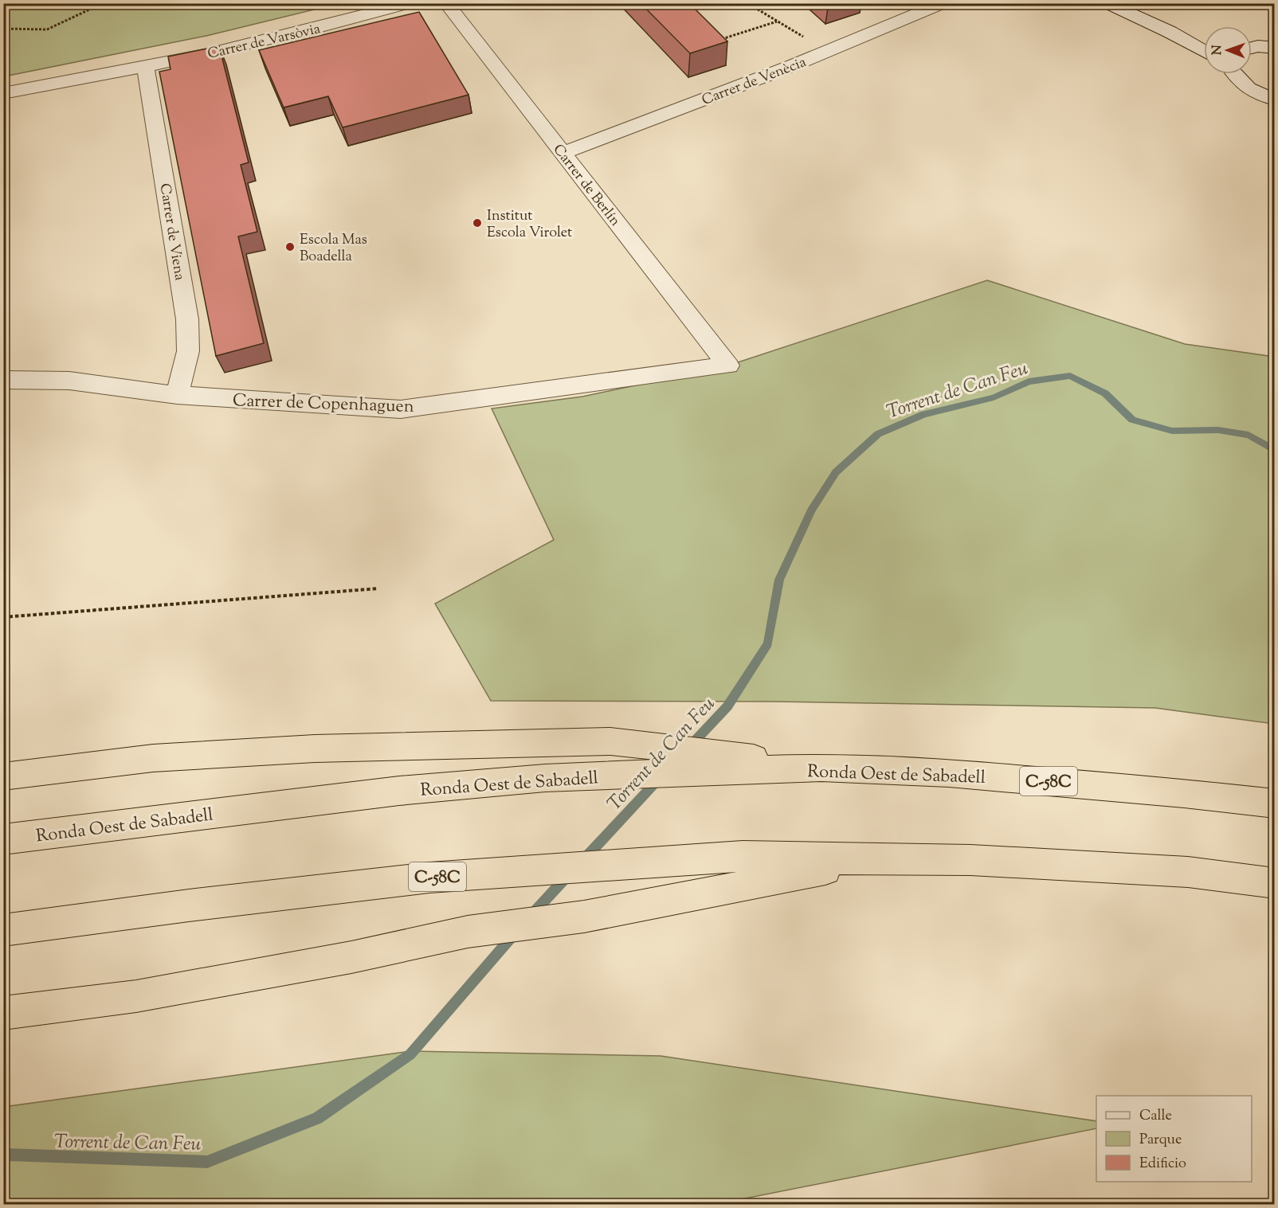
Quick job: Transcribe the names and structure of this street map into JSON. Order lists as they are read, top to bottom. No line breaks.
{"streets":{"highway":["Ronda Oest de Sabadell","C-58C"],"street":["Carrer de Varsòvia","Carrer de Venècia","Carrer de Berlín","Carrer de Viena","Carrer de Copenhaguen"]},"crossings":[["Carrer de Varsòvia","Carrer de Viena"],["Carrer de Venècia","Carrer de Berlín"],["Carrer de Berlín","Carrer de Copenhaguen"],["Carrer de Viena","Carrer de Copenhaguen"]],"water":["Torrent de Can Feu"],"places":["Institut Escola Virolet","Escola Mas Boadella"],"legend":["Calle","Parque","Edificio"],"north":"left"}
